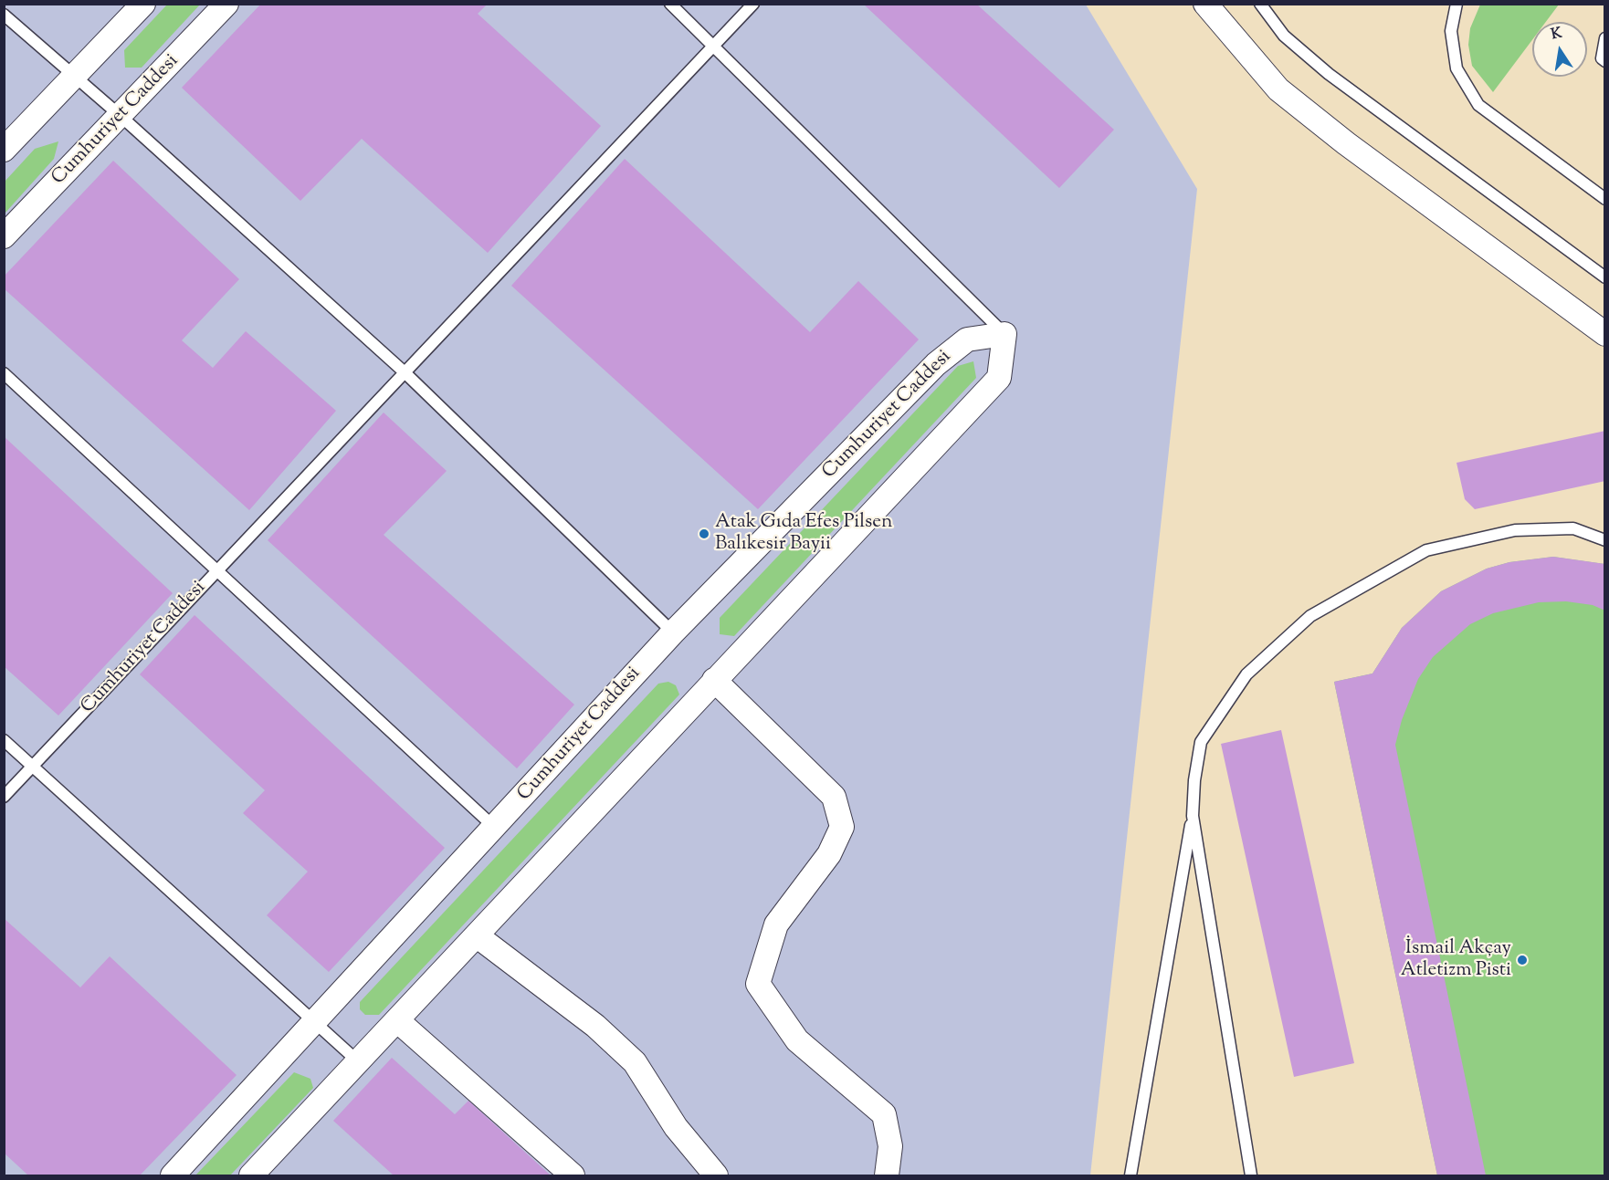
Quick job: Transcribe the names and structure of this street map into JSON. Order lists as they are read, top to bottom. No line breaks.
{"streets":{"street":["Cumhuriyet Caddesi"]},"places":["Atak Gıda Efes Pilsen Balıkesir Bayii","İsmail Akçay Atletizm Pisti"],"north":"top"}
